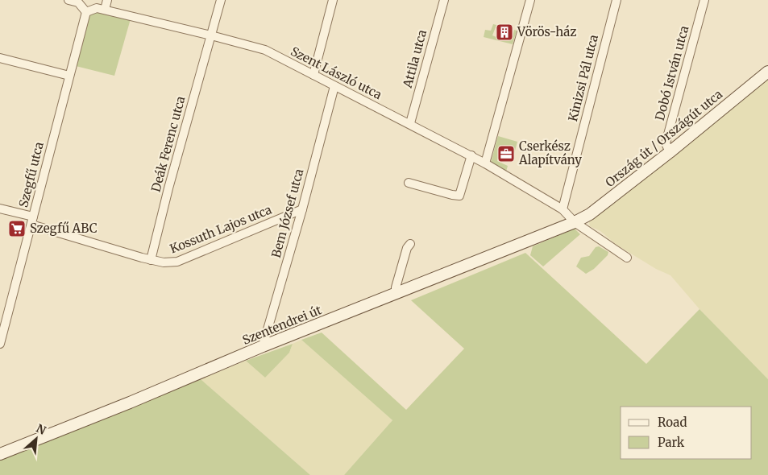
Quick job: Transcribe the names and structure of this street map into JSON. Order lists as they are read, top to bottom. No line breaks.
{"streets":{"main road":["Ország út / Országút utca","Szentendrei út"],"street":["Attila utca","Szent László utca","Dobó István utca","Kinizsi Pál utca","Deák Ferenc utca","Szegfű utca","Bem József utca","Kossuth Lajos utca"]},"crossings":[["Attila utca","Szent László utca"],["Szent László utca","Kinizsi Pál utca"],["Szent László utca","Ország út / Országút utca"],["Szent László utca","Deák Ferenc utca"],["Szent László utca","Szegfű utca"],["Szent László utca","Bem József utca"],["Szent László utca","Szentendrei út"],["Dobó István utca","Ország út / Országút utca"],["Ország út / Országút utca","Szentendrei út"],["Deák Ferenc utca","Kossuth Lajos utca"],["Szegfű utca","Kossuth Lajos utca"],["Bem József utca","Kossuth Lajos utca"],["Bem József utca","Szentendrei út"]],"places":{"building":["Vörös-ház"],"office":["Cserkész Alapítvány"],"supermarket":["Szegfű ABC"]},"legend":["Road","Park"],"north":"top right"}
